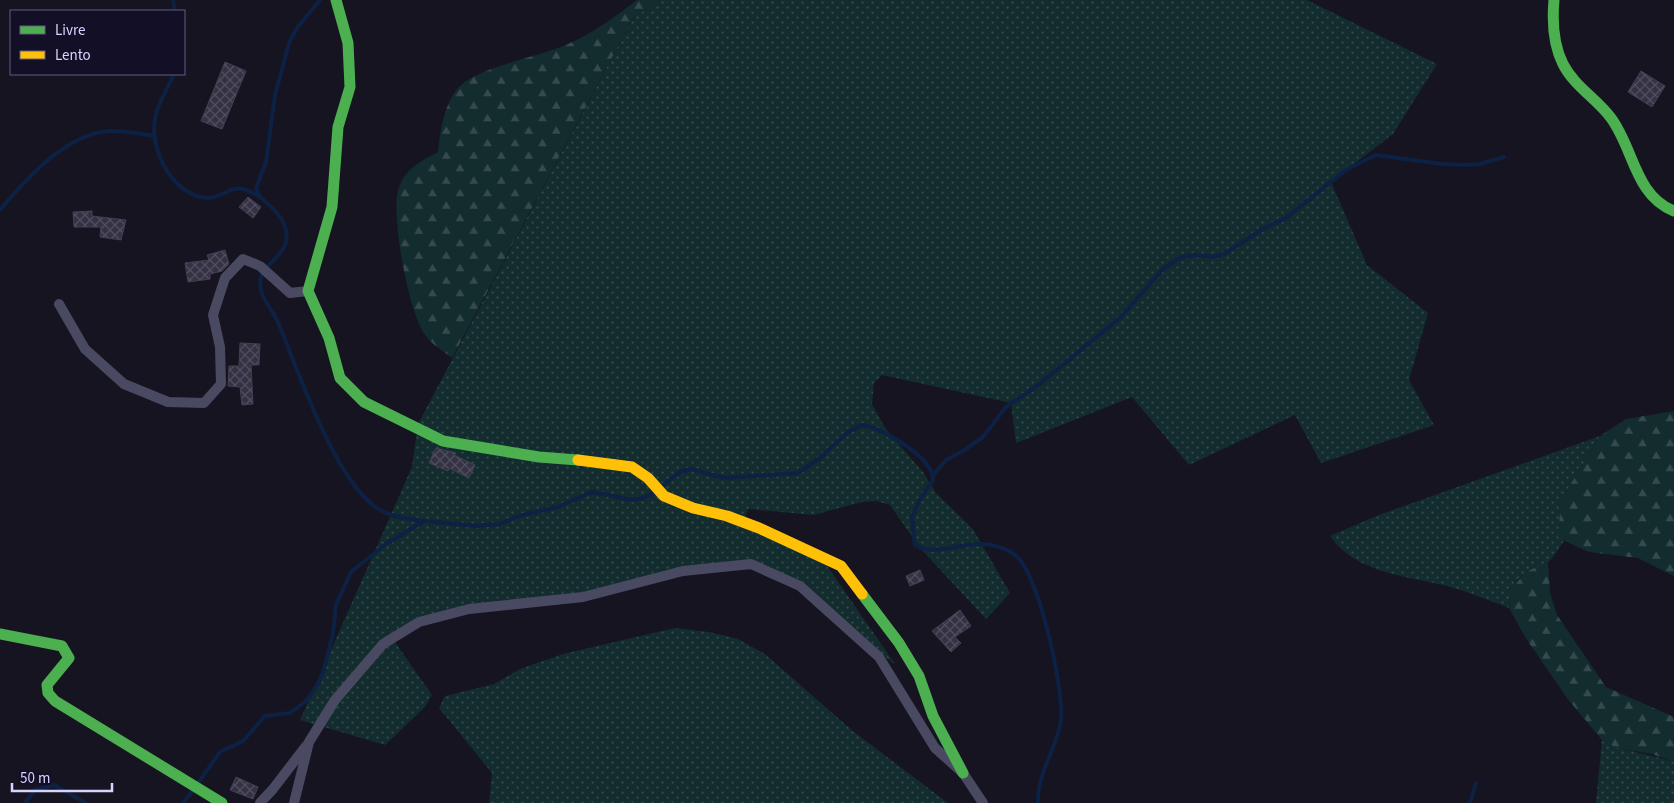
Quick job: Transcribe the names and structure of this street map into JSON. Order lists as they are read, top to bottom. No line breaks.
{"legend":["Livre","Lento"],"scale_bar":"50 m"}
